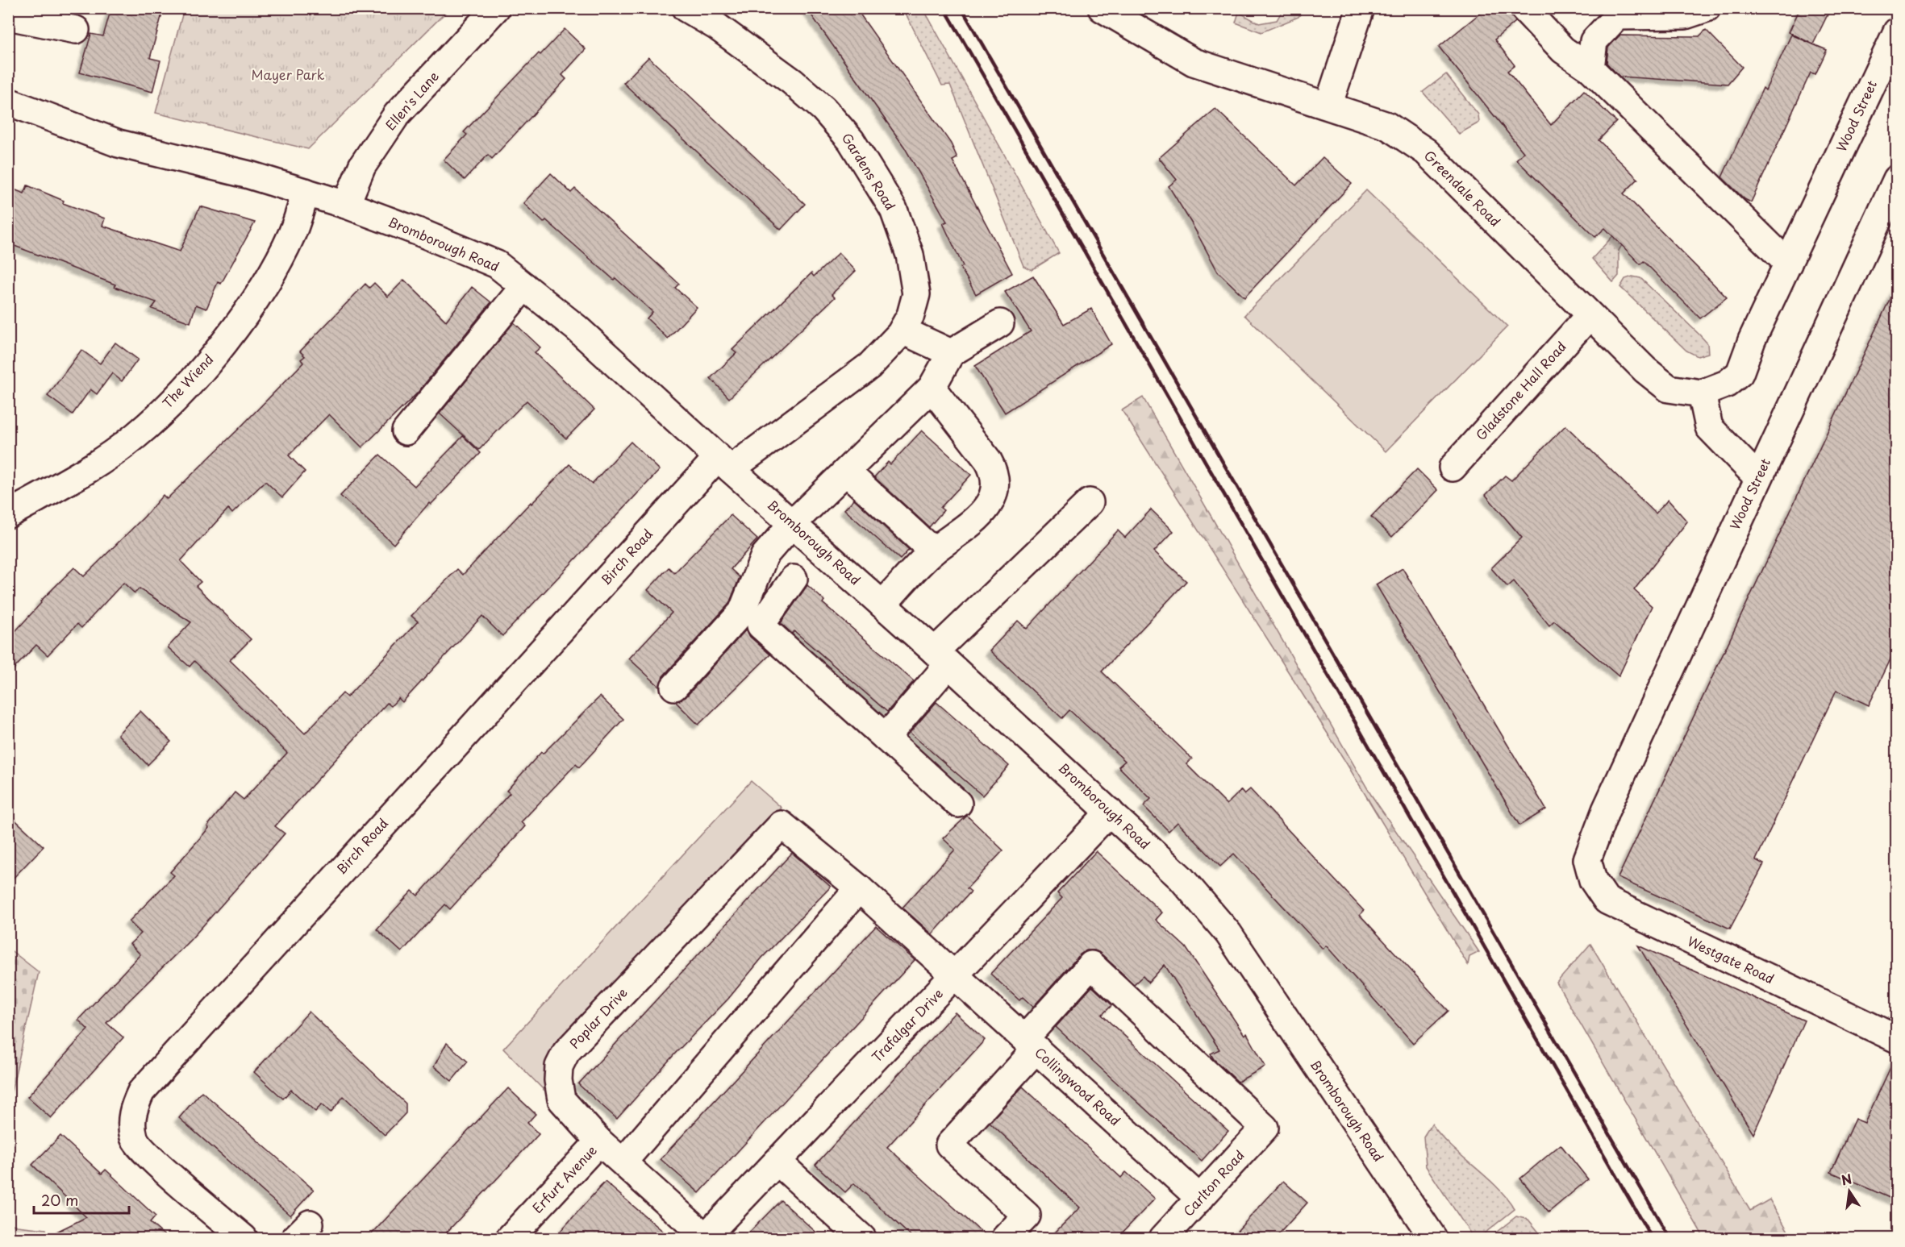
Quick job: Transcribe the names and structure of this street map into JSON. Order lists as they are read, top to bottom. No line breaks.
{"streets":{"street":["Ellen's Lane","Wood Street","Gardens Road","Greendale Road","Bromborough Road","The Wiend","Gladstone Hall Road","Birch Road","Westgate Road","Poplar Drive","Trafalgar Drive","Collingwood Road","Erfurt Avenue","Carlton Road"]},"crossings":[["Ellen's Lane","Bromborough Road"],["Wood Street","Greendale Road"],["Wood Street","Westgate Road"],["Gardens Road","Bromborough Road"],["Gardens Road","Birch Road"],["Greendale Road","Gladstone Hall Road"],["Bromborough Road","The Wiend"],["Bromborough Road","Birch Road"],["Bromborough Road","Trafalgar Drive"],["Poplar Drive","Trafalgar Drive"],["Poplar Drive","Collingwood Road"],["Poplar Drive","Erfurt Avenue"],["Trafalgar Drive","Collingwood Road"],["Collingwood Road","Carlton Road"]],"parks":["Mayer Park"],"scale_bar":"20 m","north":"top"}
